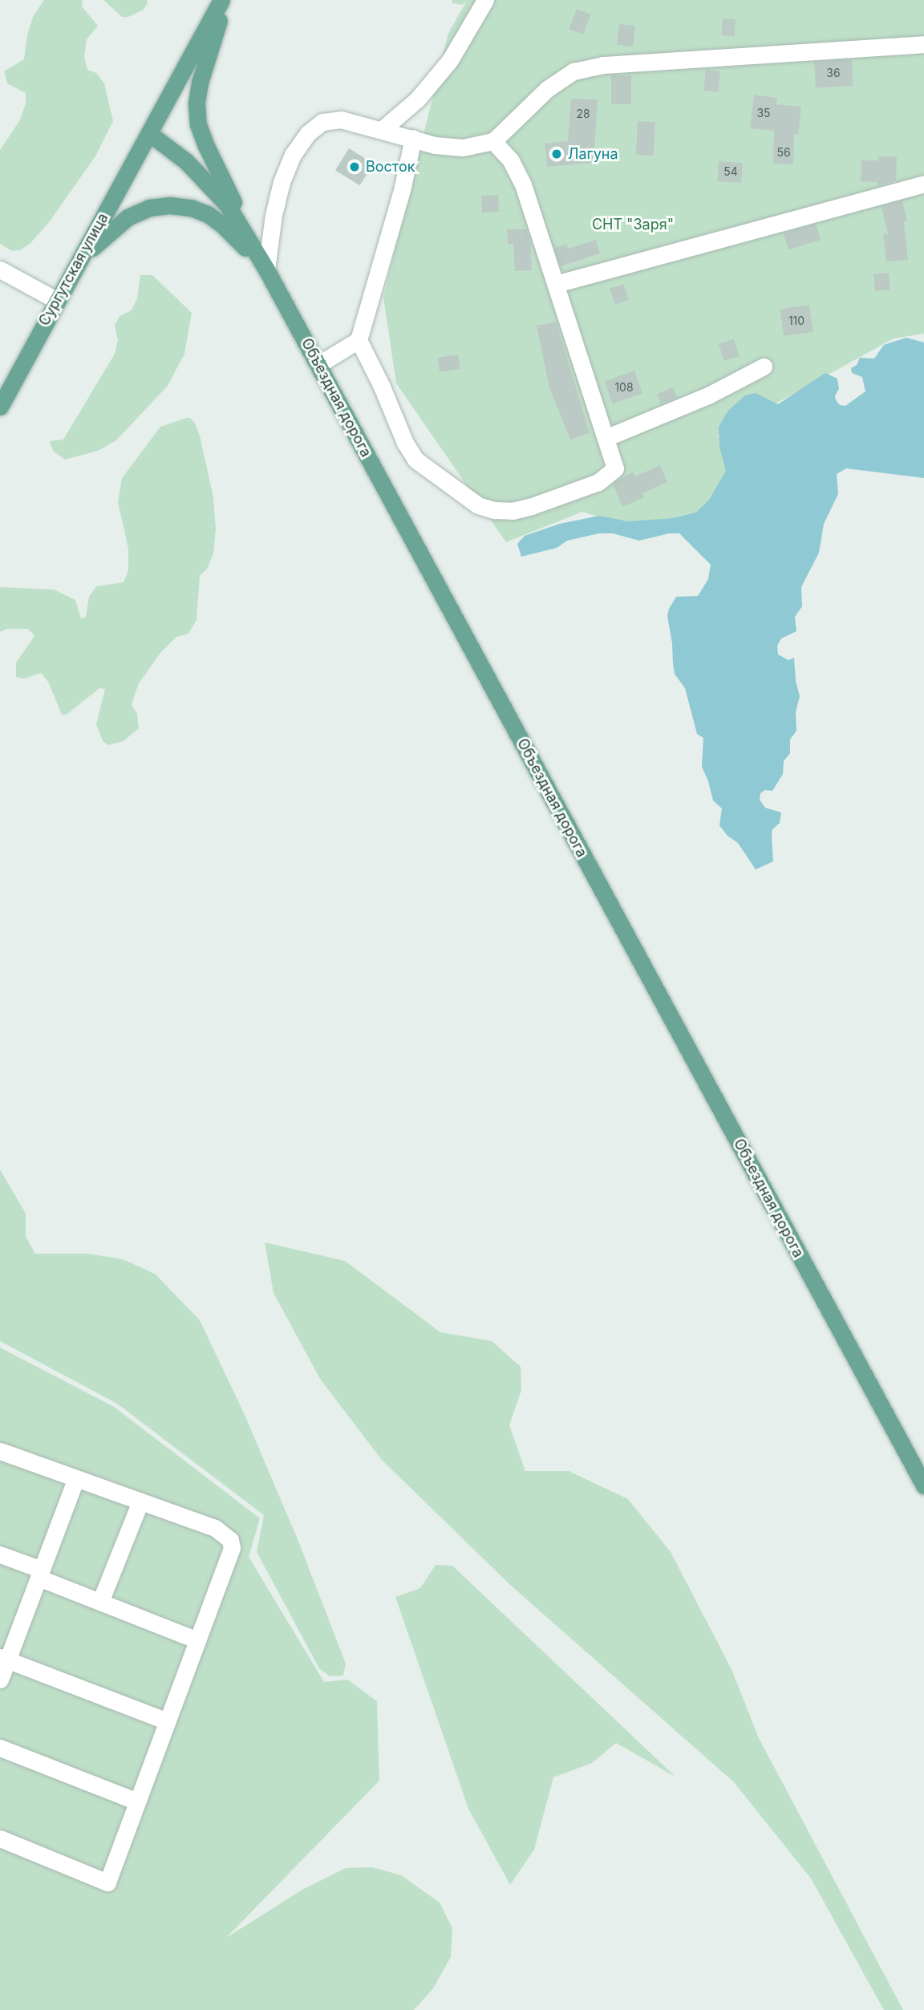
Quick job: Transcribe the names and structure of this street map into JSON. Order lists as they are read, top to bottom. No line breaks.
{"streets":{"main road":["Сургутская улица","Объездная дорога"]},"crossings":[["Сургутская улица","Объездная дорога"]],"parks":["СНТ \"Заря\""],"places":["Лагуна","Восток"],"house_numbers":["36","35","28","56","54","110","108"]}
